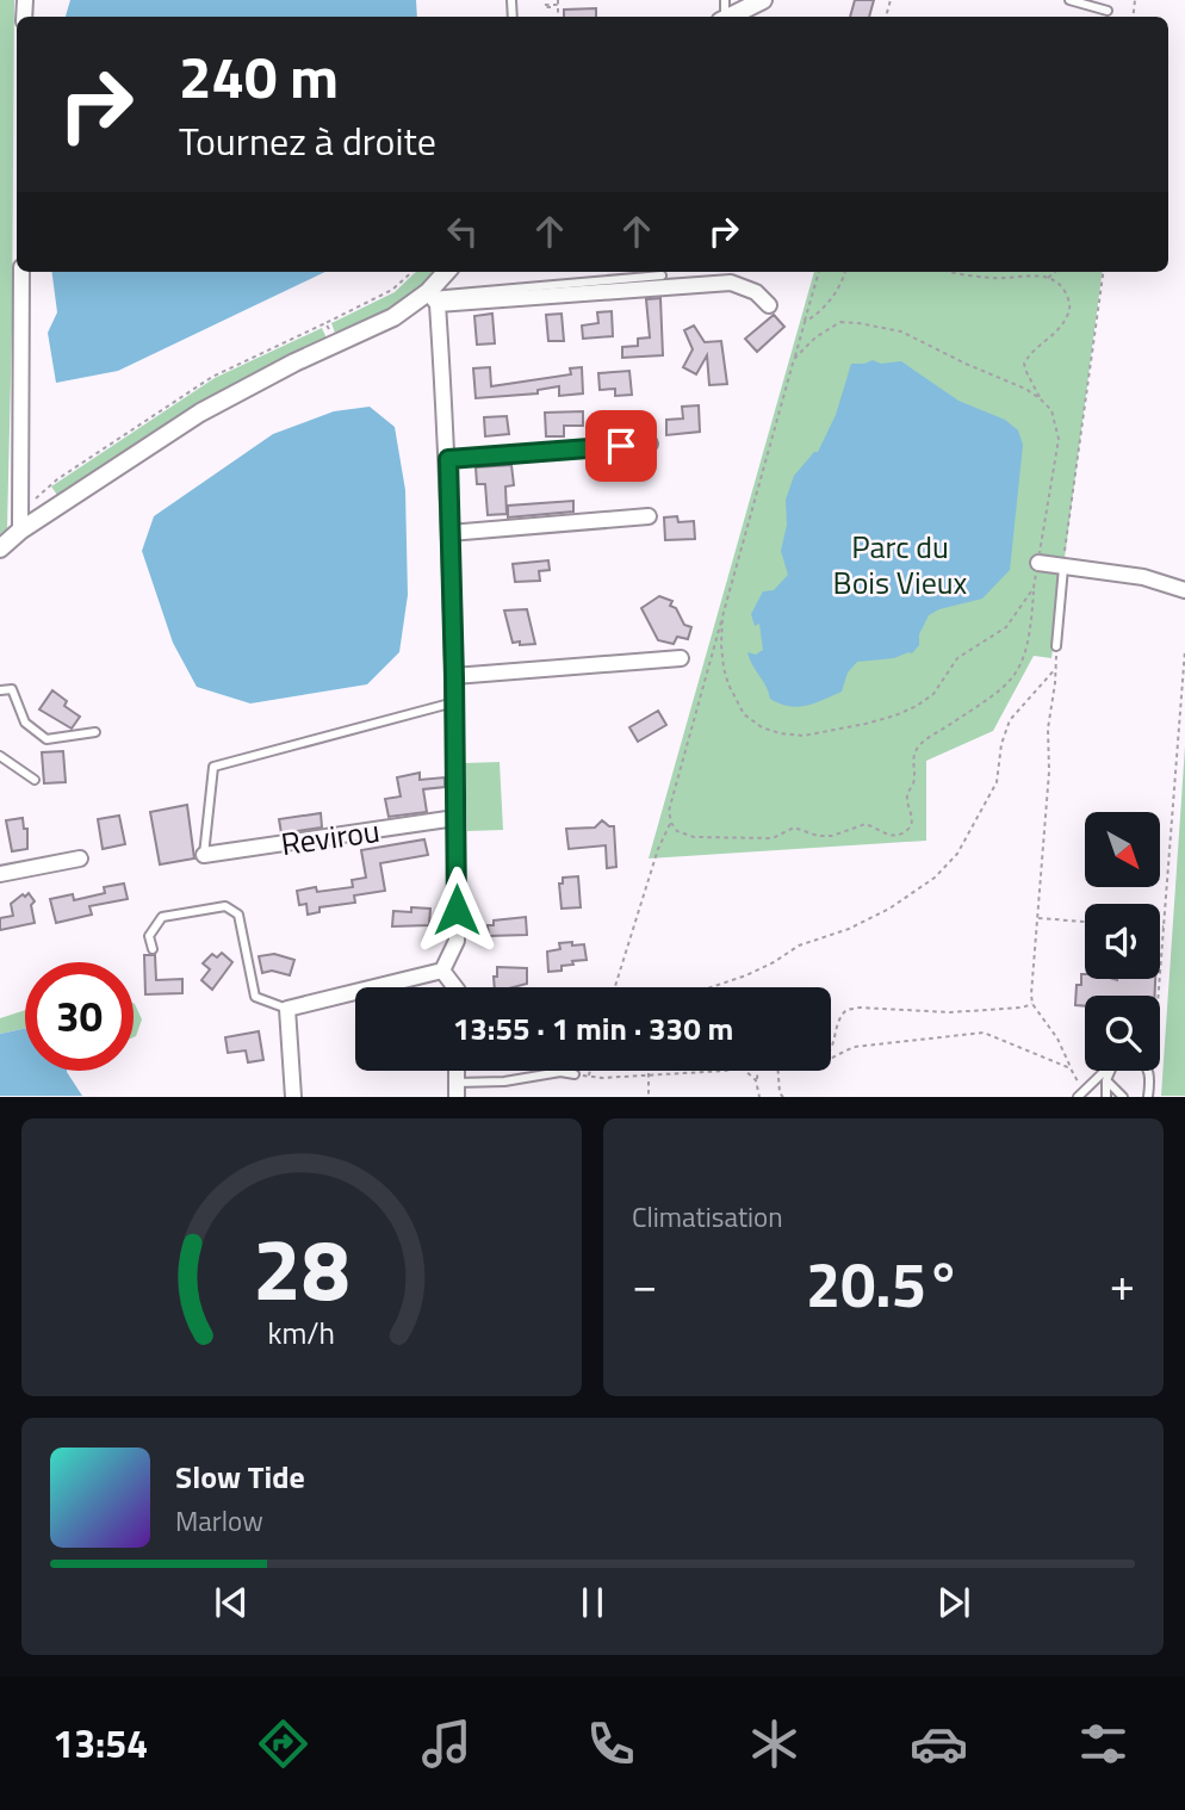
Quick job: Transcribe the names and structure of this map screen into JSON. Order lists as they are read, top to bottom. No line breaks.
{"streets":{"street":["Revirou"]},"parks":["Parc du Bois Vieux"],"north":"bottom right","page":{"turn":["240 m","Tournez à droite"],"limit":"30","trip":"13:55 · 1 min · 330 m","tile":"Climatisation","heat":["−","20.5°","+"],"song":["Slow Tide","Marlow"],"tabs":"13:54","gauge":["28","km/h"]}}
